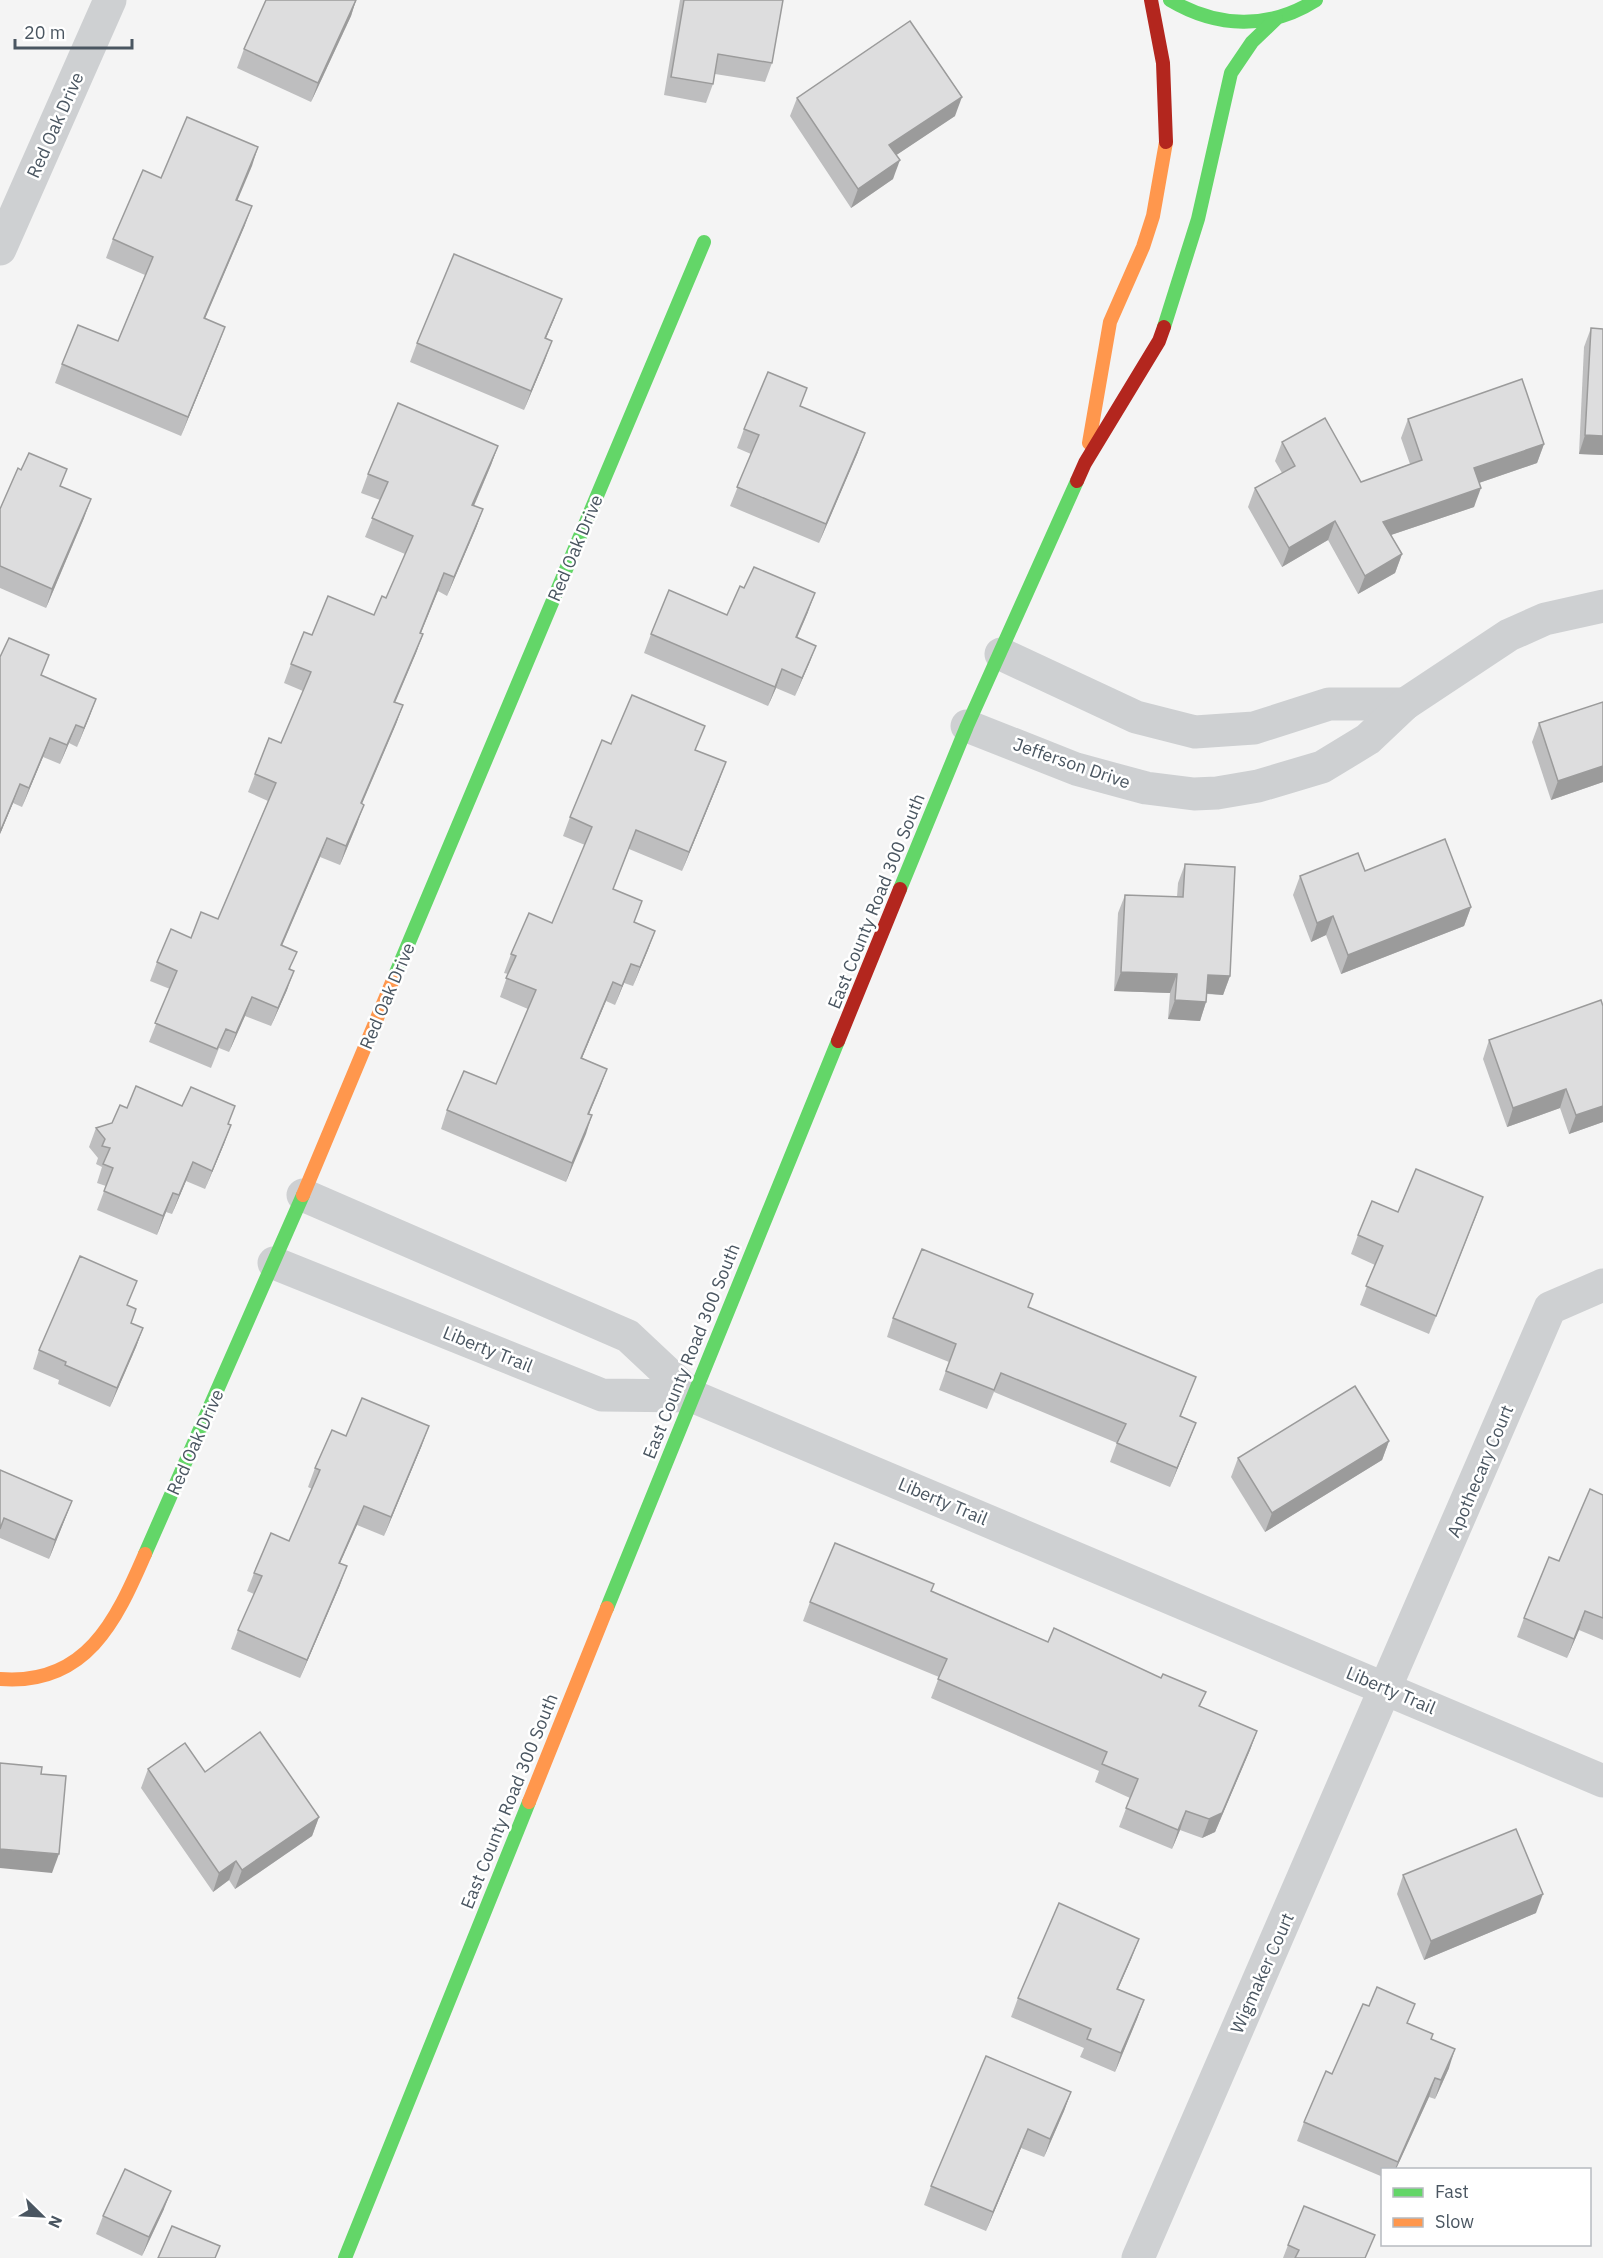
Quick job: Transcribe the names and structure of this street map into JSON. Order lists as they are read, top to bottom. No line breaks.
{"streets":{"street":["Red Oak Drive","Jefferson Drive","East County Road 300 South","Liberty Trail","Apothecary Court","Wigmaker Court"]},"crossings":[["Red Oak Drive","Liberty Trail"],["Jefferson Drive","East County Road 300 South"],["East County Road 300 South","Liberty Trail"],["Liberty Trail","Apothecary Court"],["Liberty Trail","Wigmaker Court"],["Apothecary Court","Wigmaker Court"]],"legend":["Fast","Slow"],"scale_bar":"20 m","north":"bottom right"}
